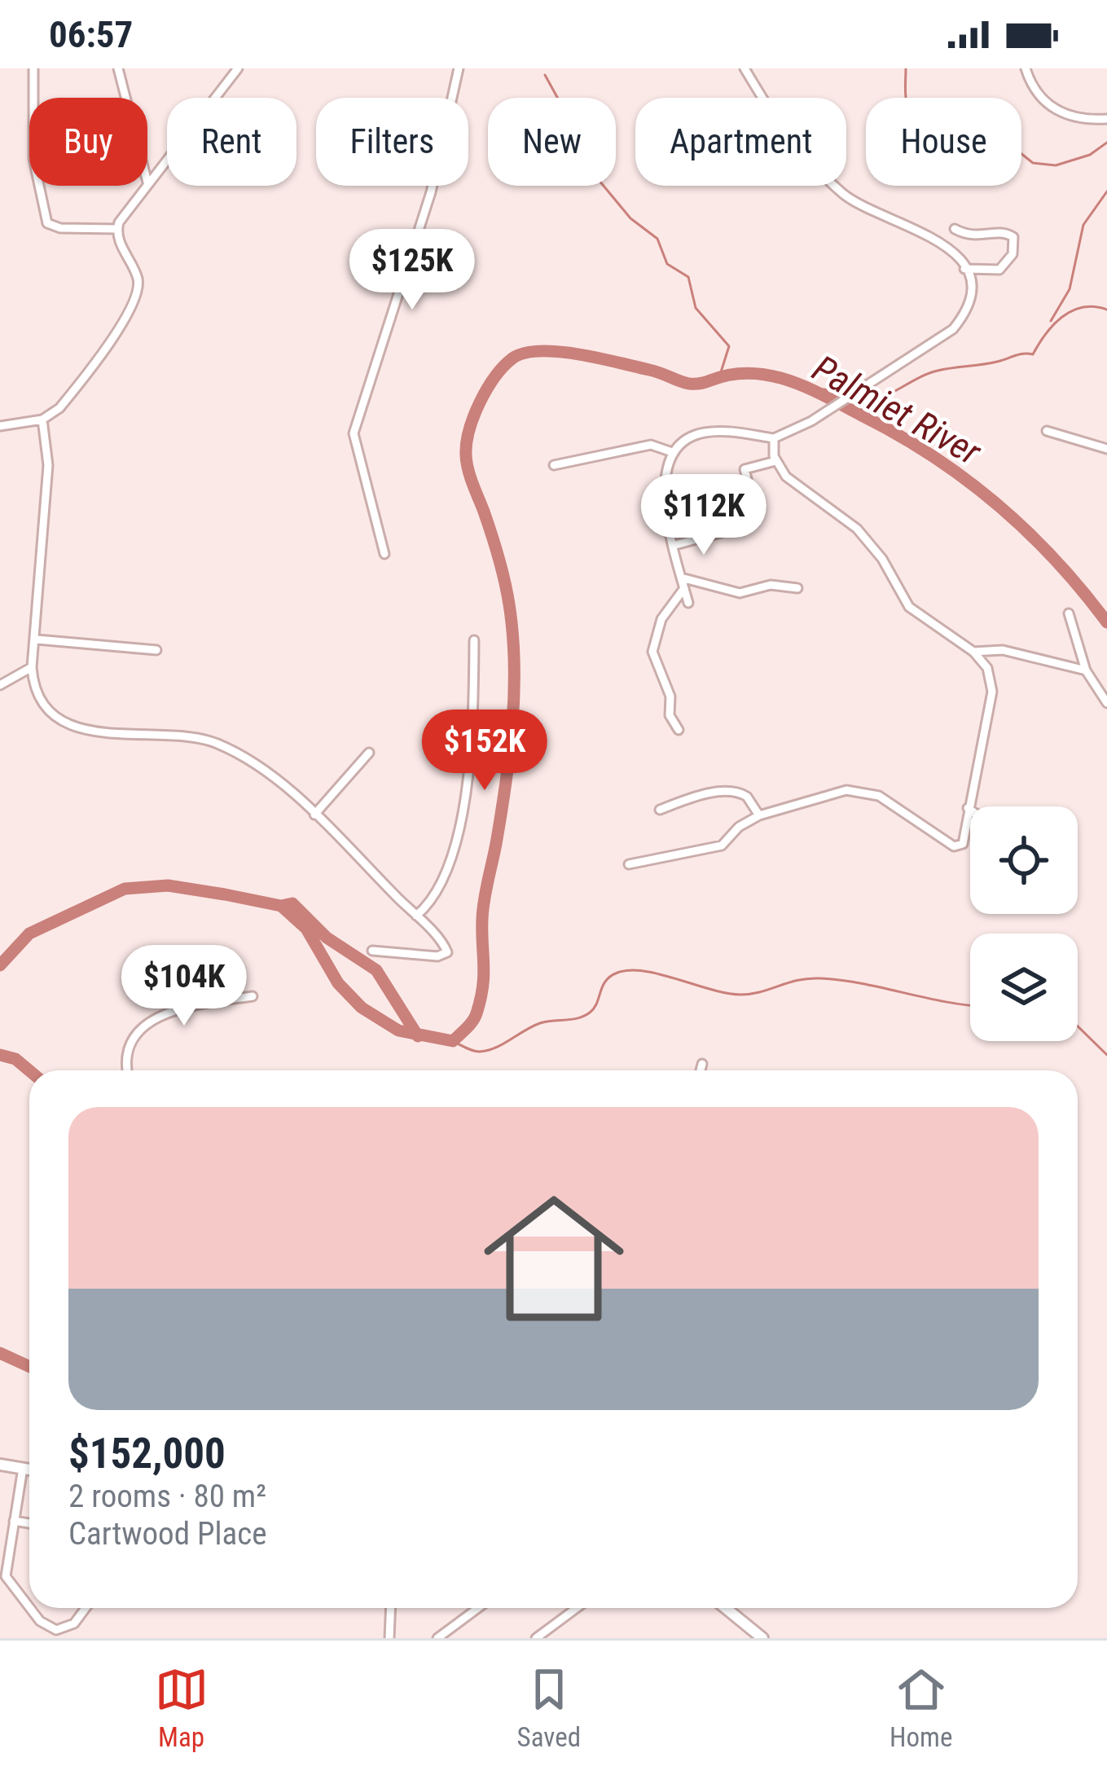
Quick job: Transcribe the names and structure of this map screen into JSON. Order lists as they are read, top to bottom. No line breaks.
{"water":["Palmiet River"],"page":{"status":"06:57","chip":["Buy","Rent","Filters","New","Apartment","House"],"price":["$125K","$112K","$152K","$104K"],"list":[{"name":"$152,000","note":"2 rooms · 80 m² · Cartwood Place"}],"tabs":["Map","Saved","Home"]}}
